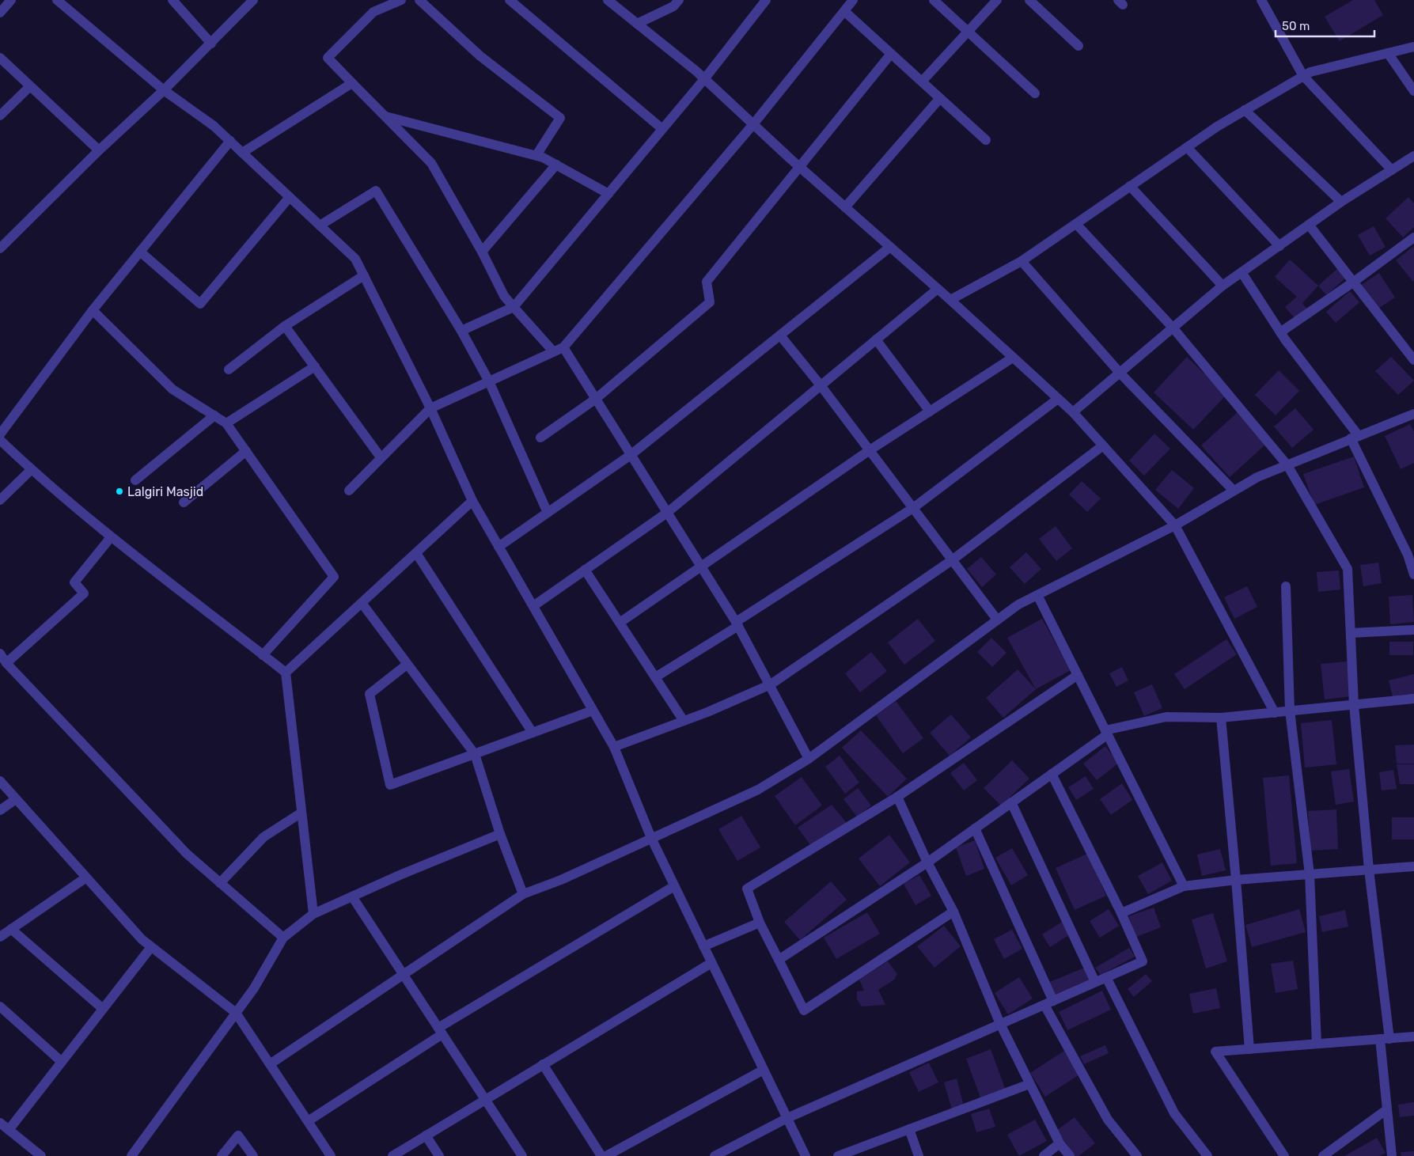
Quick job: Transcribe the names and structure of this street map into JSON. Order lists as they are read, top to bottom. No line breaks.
{"places":["Lalgiri Masjid"],"scale_bar":"50 m"}
